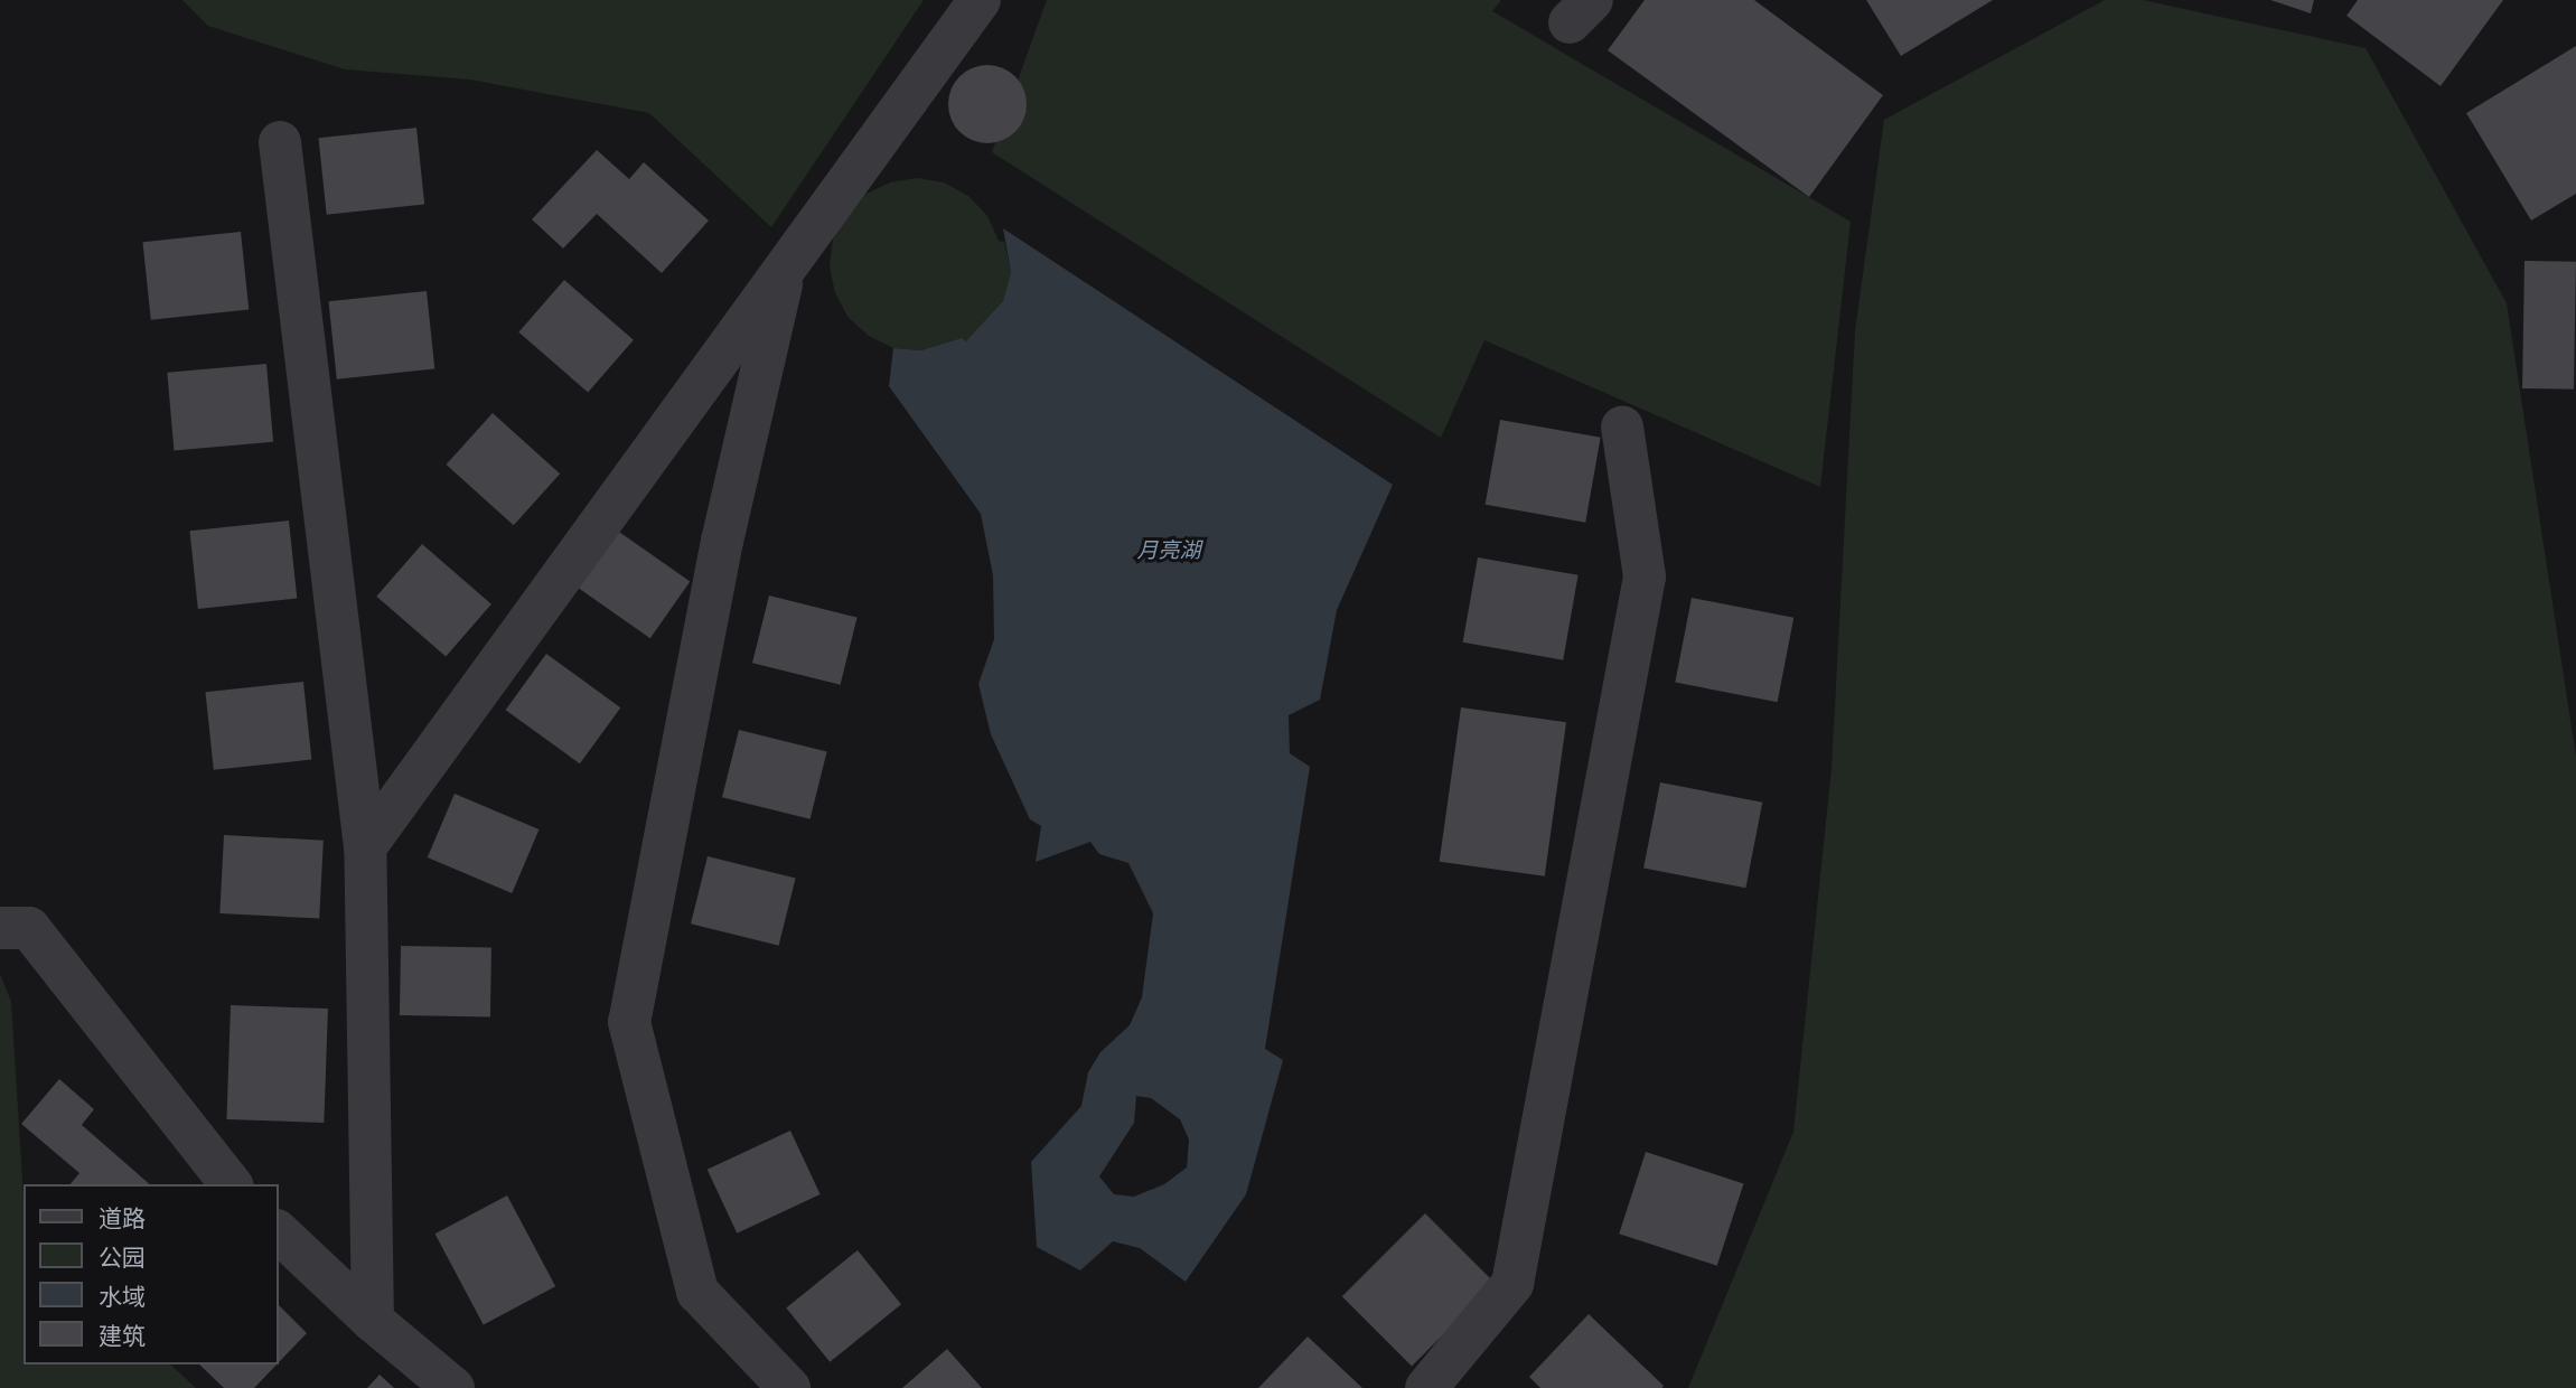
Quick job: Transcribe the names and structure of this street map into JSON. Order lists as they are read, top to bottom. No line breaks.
{"water":["月亮湖"],"legend":["道路","公园","水域","建筑"]}
